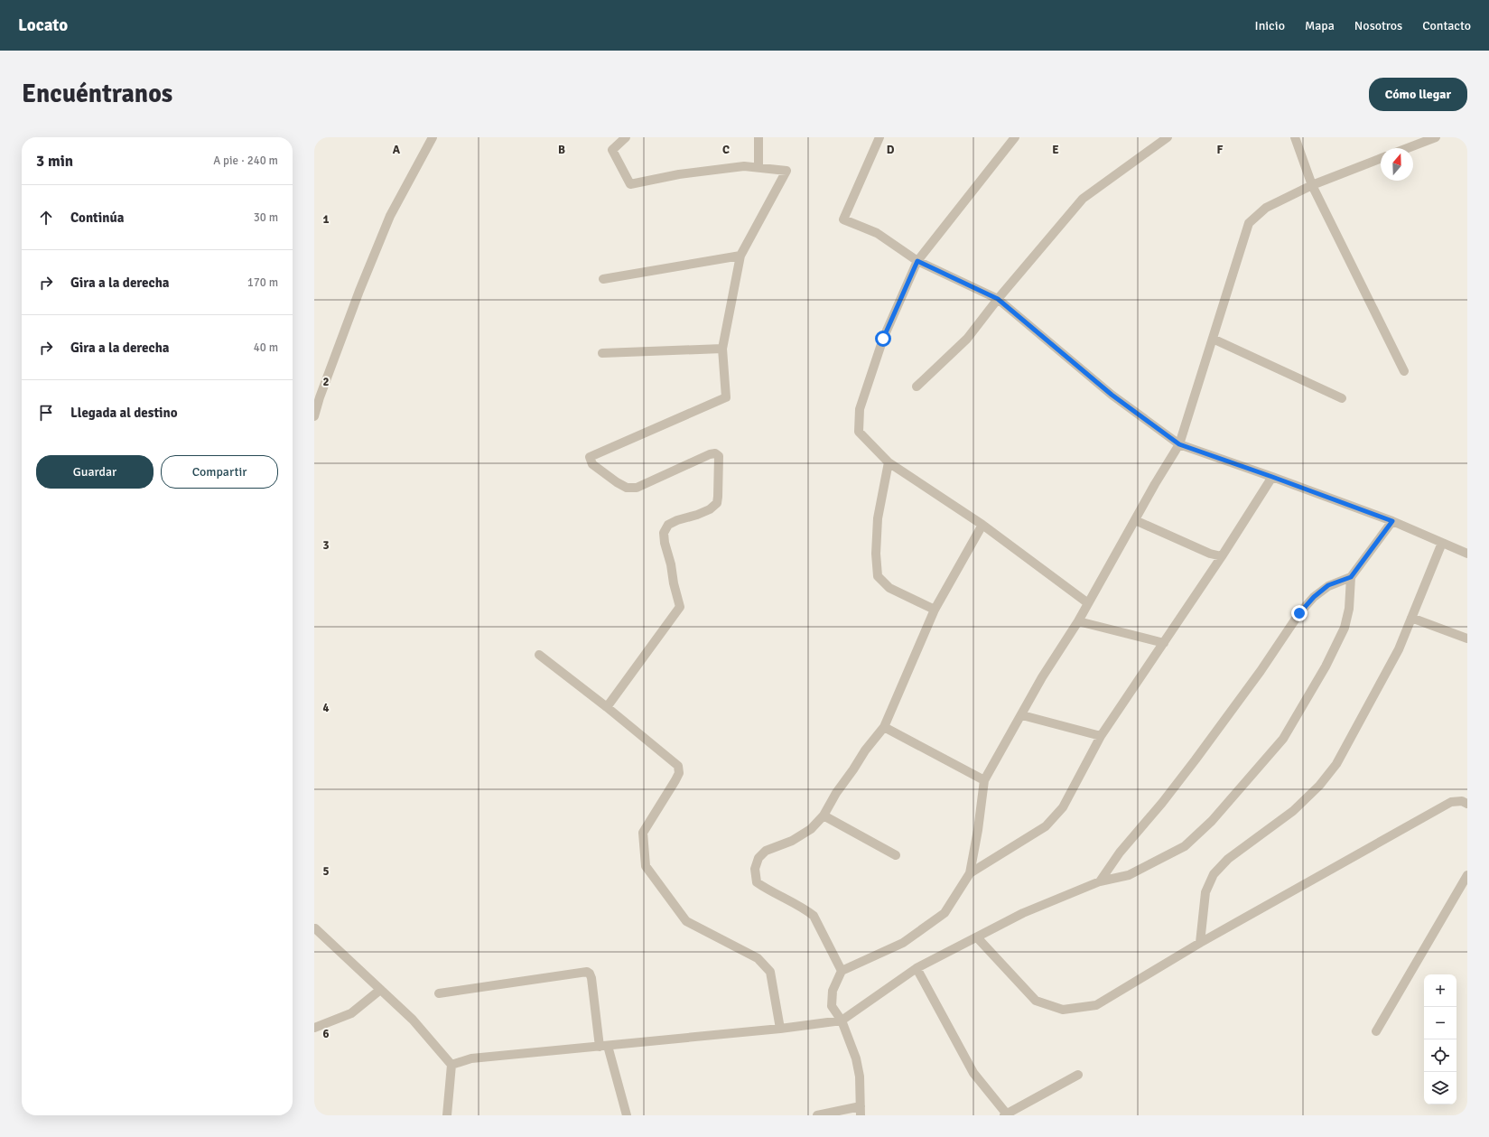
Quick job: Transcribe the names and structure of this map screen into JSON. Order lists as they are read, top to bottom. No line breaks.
{"north":"top","page":{"header":"Locato","nav":["Inicio","Mapa","Nosotros","Contacto"],"buttons":["Cómo llegar",["Guardar","Compartir"]],"title":"Encuéntranos","heading":["3 min","A pie · 240 m"],"list":[["Continúa","30 m"],["Gira a la derecha","170 m"],["Gira a la derecha","40 m"],"Llegada al destino"],"map_buttons":["+","−"]},"grid":{"columns":["A","B","C","D","E","F"],"rows":["1","2","3","4","5","6"]}}
